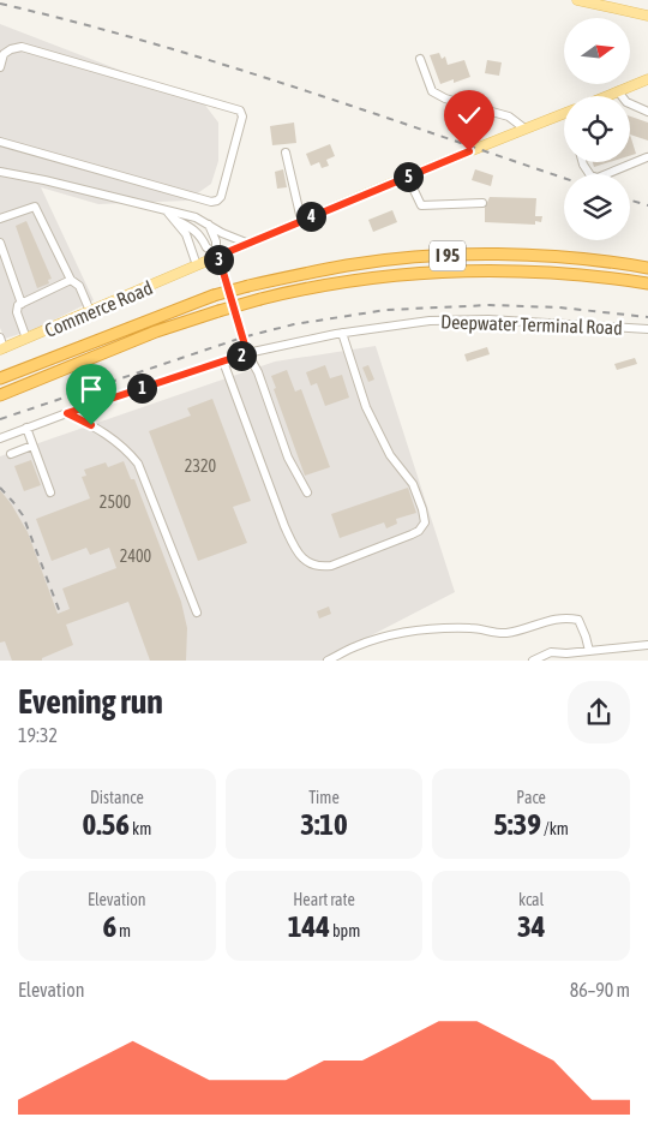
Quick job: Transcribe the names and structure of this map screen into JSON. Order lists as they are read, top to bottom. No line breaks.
{"streets":{"highway":["I 95"],"main road":["Commerce Road"],"street":["Deepwater Terminal Road"]},"house_numbers":["2320","2500","2400"],"north":"right","page":{"pins":["5","4","3","2","1"],"heading":["Evening run","19:32"],"stats":[["Distance","0.56 km"],["Time","3:10"],["Pace","5:39 /km"],["Elevation","6 m"],["Heart rate","144 bpm"],["kcal","34"]],"chart":["Elevation","86–90 m"]}}
